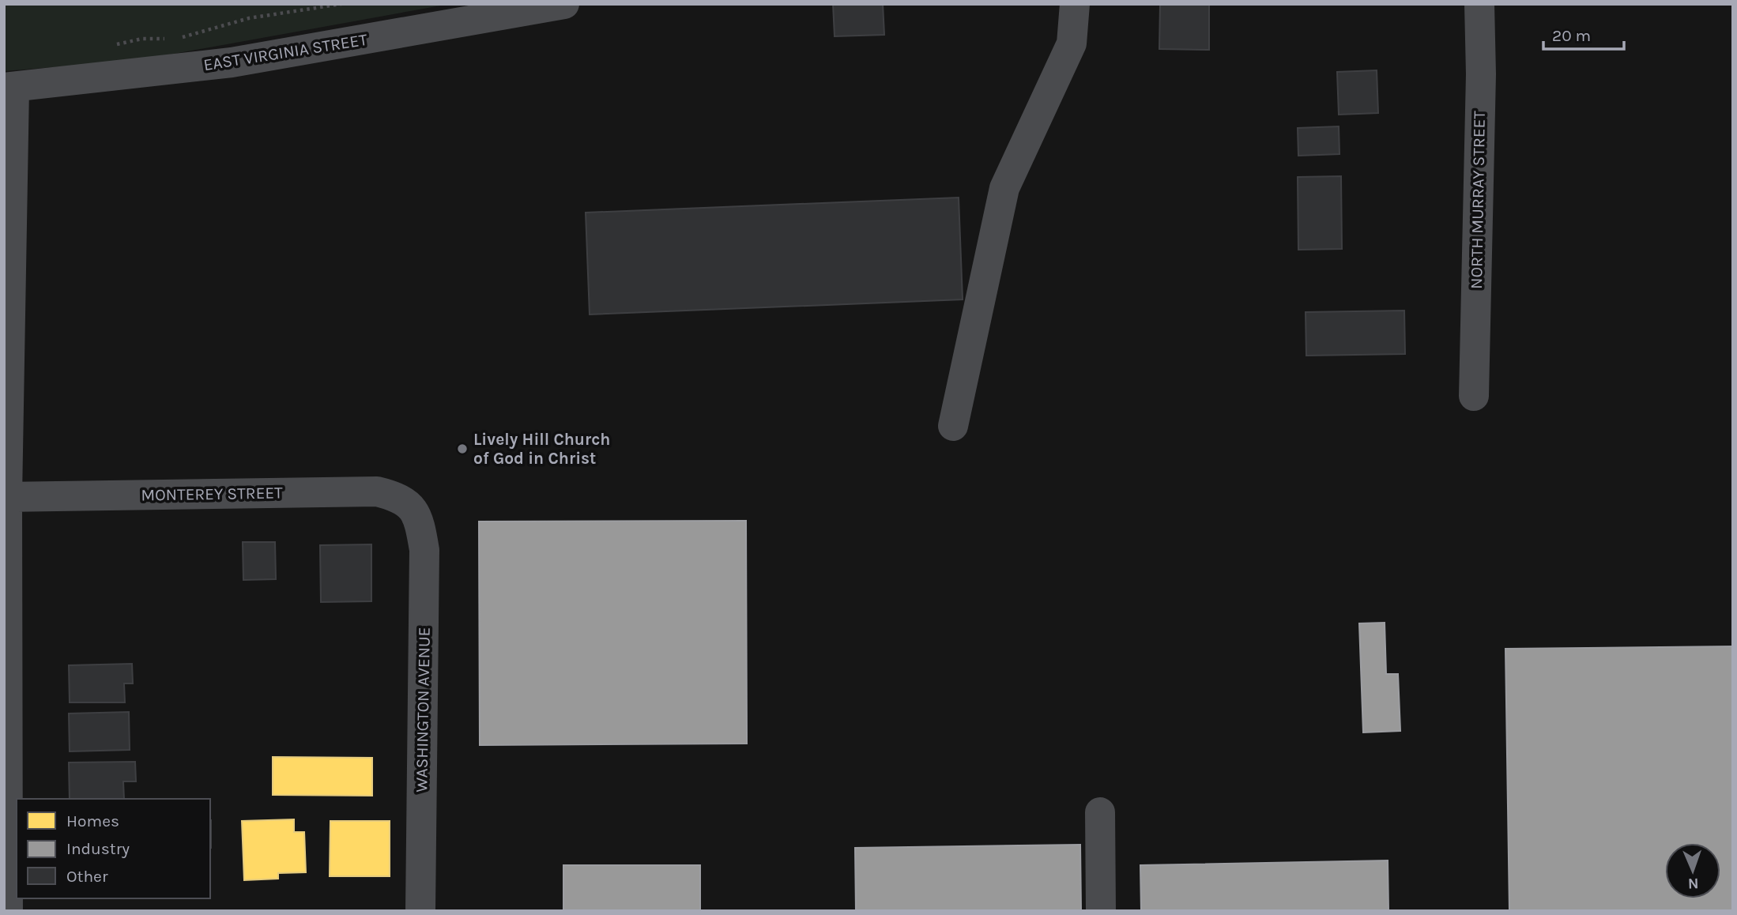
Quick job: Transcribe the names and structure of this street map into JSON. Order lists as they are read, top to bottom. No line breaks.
{"streets":{"street":["EAST VIRGINIA STREET","NORTH MURRAY STREET","MONTEREY STREET","WASHINGTON AVENUE"]},"crossings":[["MONTEREY STREET","WASHINGTON AVENUE"]],"places":["Lively Hill Church of God in Christ"],"legend":["Homes","Industry","Other"],"scale_bar":"20 m","north":"bottom"}
